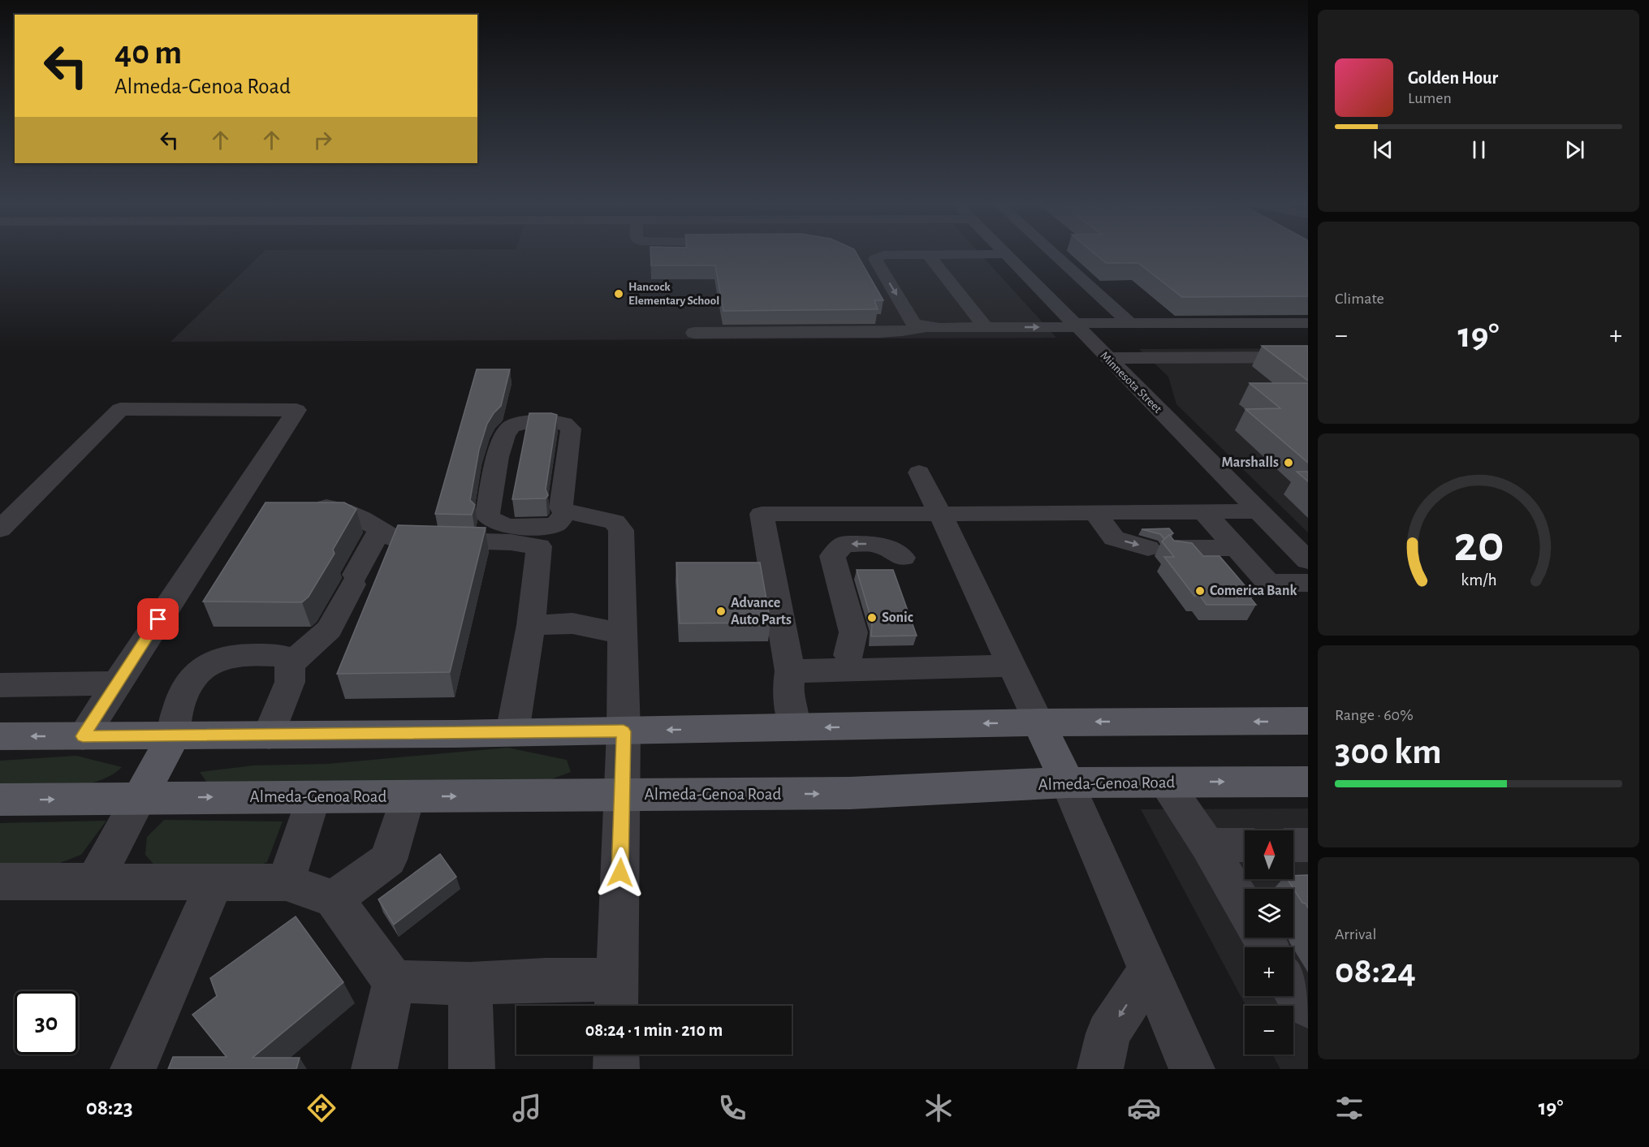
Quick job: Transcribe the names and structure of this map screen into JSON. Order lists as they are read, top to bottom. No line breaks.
{"streets":{"main road":["Almeda-Genoa Road"],"street":["Minnesota Street"]},"places":["Hancock Elementary School","Marshalls","Comerica Bank","Advance Auto Parts","Sonic"],"north":"top","page":{"turn":["40 m","Almeda-Genoa Road"],"song":["Golden Hour","Lumen"],"tile":["Climate",["Range · 60%","300 km"],["Arrival","08:24"]],"heat":["−","19°","+"],"map_buttons":["+","−"],"limit":"30","trip":"08:24 · 1 min · 210 m","tabs":["08:23","19°"],"gauge":["20","km/h"]}}
